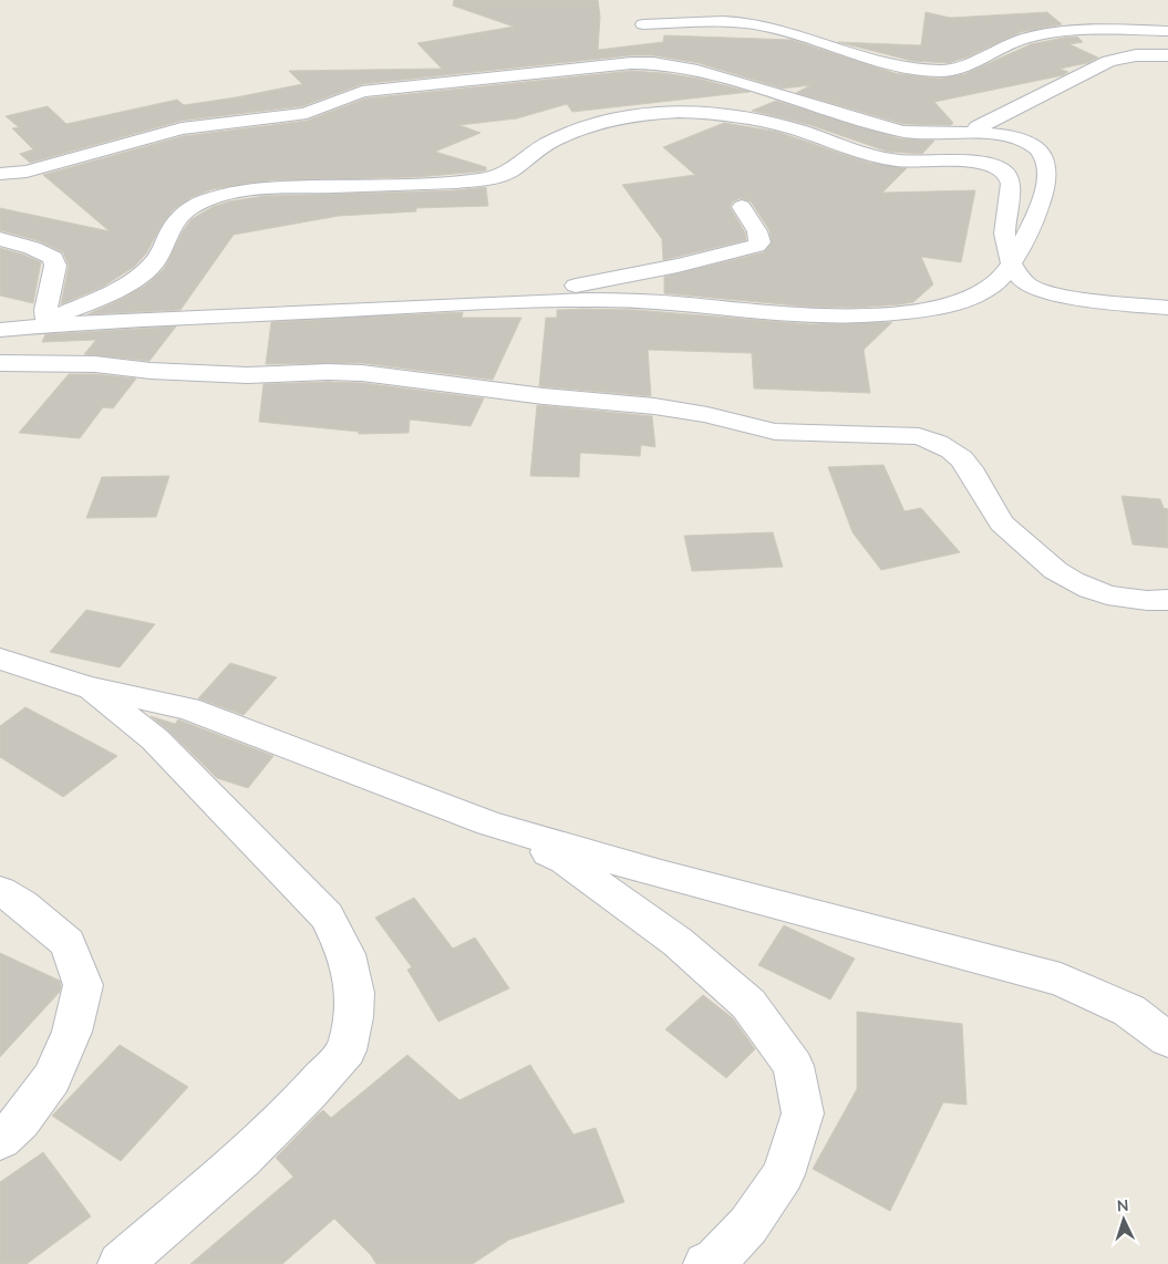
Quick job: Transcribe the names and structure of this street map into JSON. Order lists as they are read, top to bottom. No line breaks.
{"north":"top"}
